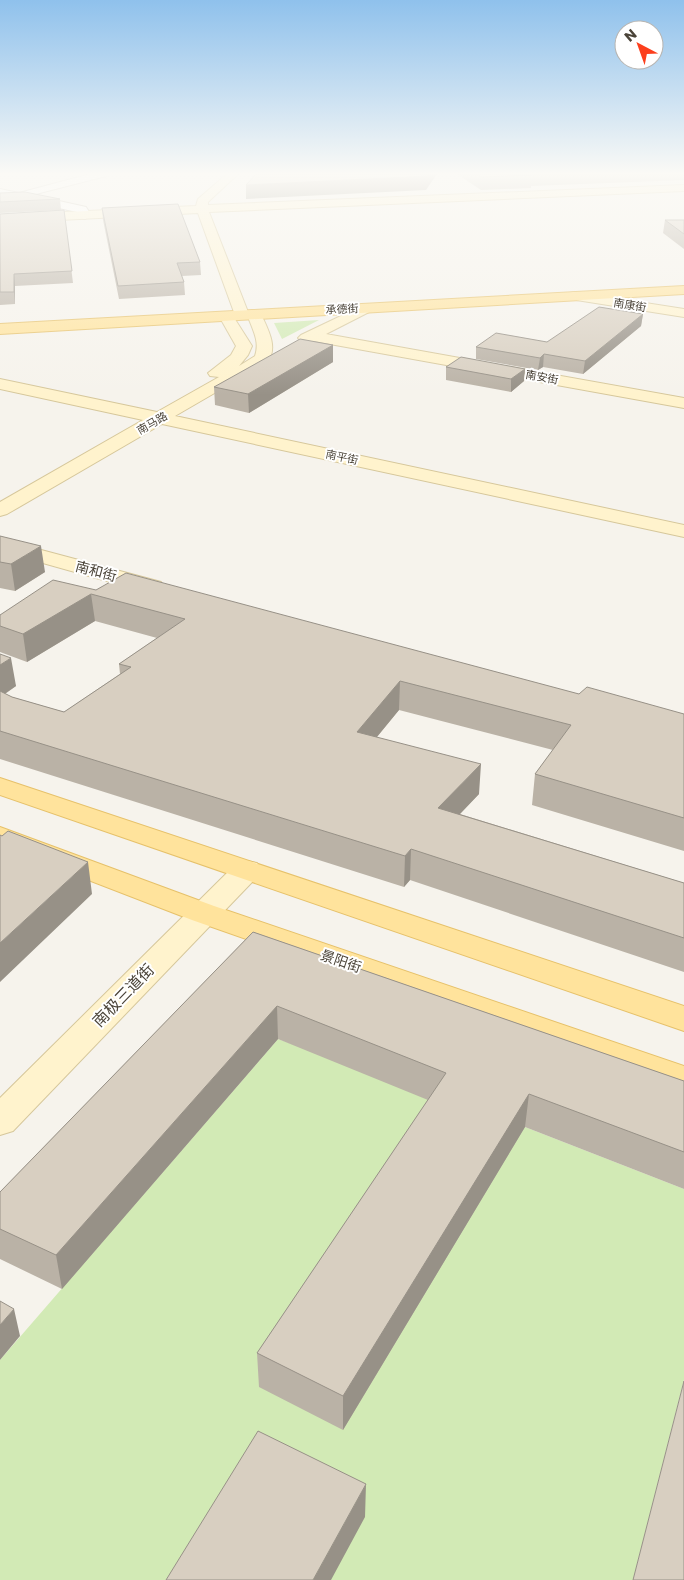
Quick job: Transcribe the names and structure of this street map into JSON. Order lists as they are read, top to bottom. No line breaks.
{"streets":{"main road":["承德街","景阳街"],"street":["南康街","南安街","南马路","南平街","南和街","南极三道街"]},"crossings":[["南康街","承德街"],["承德街","南马路"],["南马路","南平街"],["景阳街","南极三道街"]],"north":"top left"}
